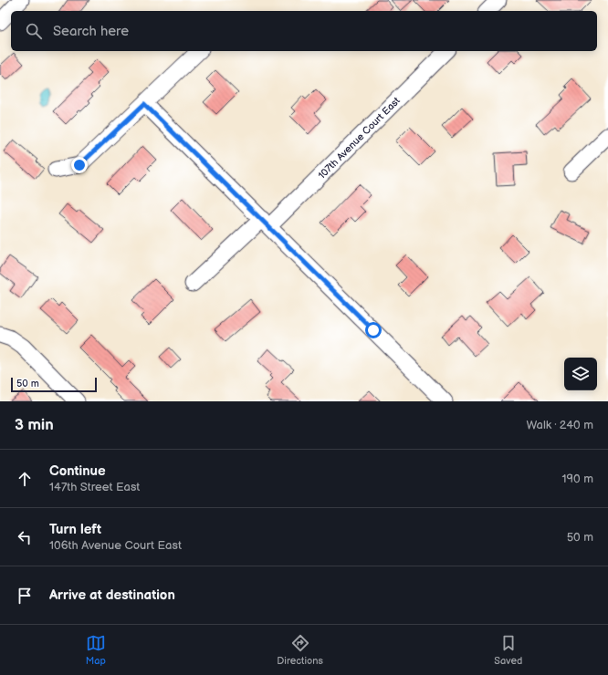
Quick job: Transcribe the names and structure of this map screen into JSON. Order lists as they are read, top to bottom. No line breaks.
{"streets":{"street":["107th Avenue Court East"]},"scale_bar":"50 m","page":{"search":"Search here","scale":"50 m","heading":["3 min","Walk · 240 m"],"list":[["Continue","147th Street East","190 m"],["Turn left","106th Avenue Court East","50 m"],"Arrive at destination"],"nav":["Map","Directions","Saved"]}}
